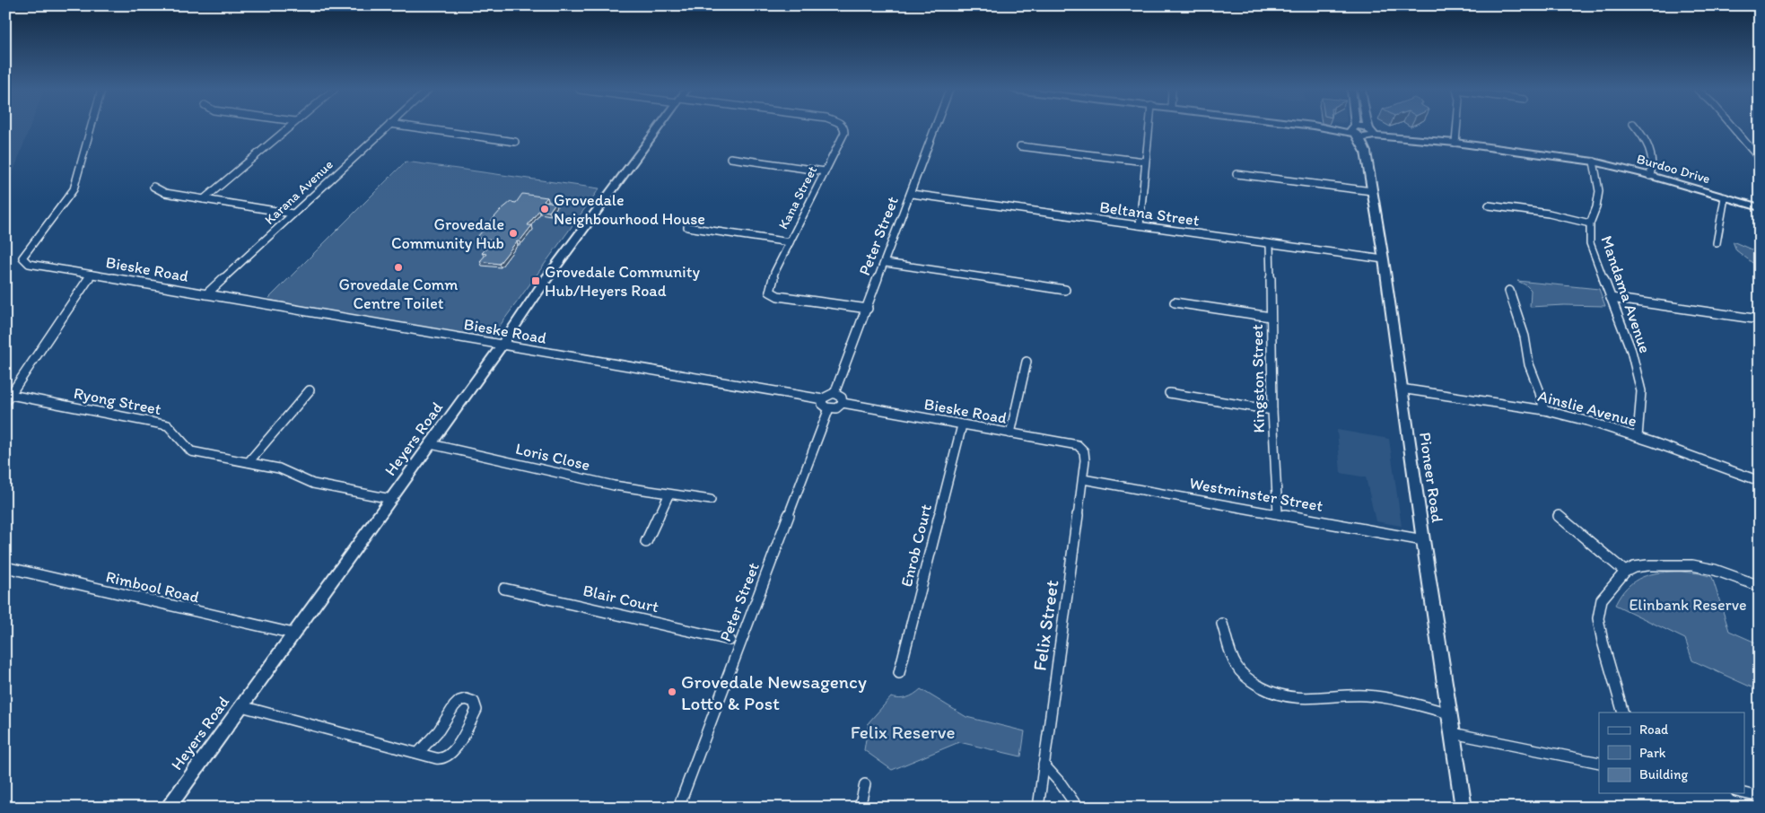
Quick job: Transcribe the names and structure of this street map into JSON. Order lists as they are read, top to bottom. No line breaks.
{"streets":{"street":["Burdoo Drive","Karana Avenue","Kana Street","Beltana Street","Peter Street","Bieske Road","Mandama Avenue","Kingston Street","Ryong Street","Ainslie Avenue","Heyers Road","Loris Close","Pioneer Road","Westminster Street","Enrob Court","Rimbool Road","Blair Court","Felix Street"]},"crossings":[["Burdoo Drive","Mandama Avenue"],["Burdoo Drive","Pioneer Road"],["Karana Avenue","Bieske Road"],["Kana Street","Peter Street"],["Beltana Street","Peter Street"],["Beltana Street","Kingston Street"],["Beltana Street","Pioneer Road"],["Peter Street","Bieske Road"],["Bieske Road","Heyers Road"],["Bieske Road","Enrob Court"],["Bieske Road","Felix Street"],["Mandama Avenue","Ainslie Avenue"],["Kingston Street","Westminster Street"],["Ryong Street","Heyers Road"],["Ainslie Avenue","Pioneer Road"],["Heyers Road","Loris Close"],["Heyers Road","Rimbool Road"],["Pioneer Road","Westminster Street"],["Westminster Street","Felix Street"]],"parks":["Elinbank Reserve","Felix Reserve"],"places":{"other":["Grovedale Neighbourhood House","Grovedale Community Hub","Grovedale Comm Centre Toilet","Grovedale Newsagency Lotto & Post"],"transit":["Grovedale Community Hub/Heyers Road"]},"legend":["Road","Park","Building"]}
